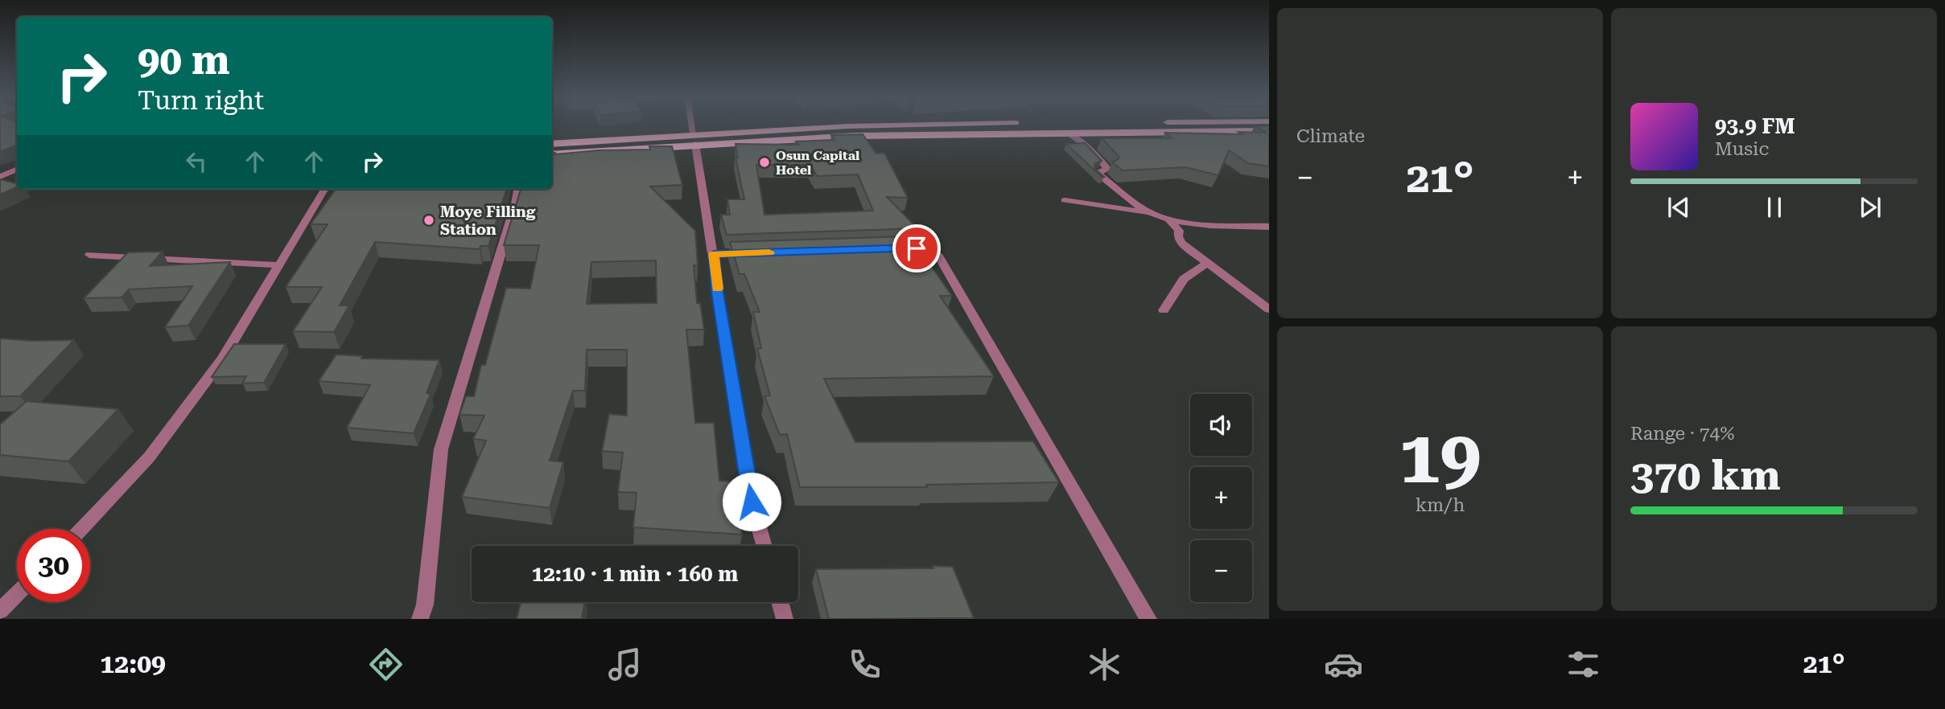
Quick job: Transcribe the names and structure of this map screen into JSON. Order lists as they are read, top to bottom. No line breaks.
{"places":["Osun Capital Hotel","Moye Filling Station"],"page":{"tile":["Climate",["19","km/h"],["Range · 74%","370 km"]],"turn":["90 m","Turn right"],"song":["93.9 FM","Music"],"heat":["−","21°","+"],"map_buttons":["+","−"],"limit":"30","trip":"12:10 · 1 min · 160 m","tabs":["12:09","21°"]}}
